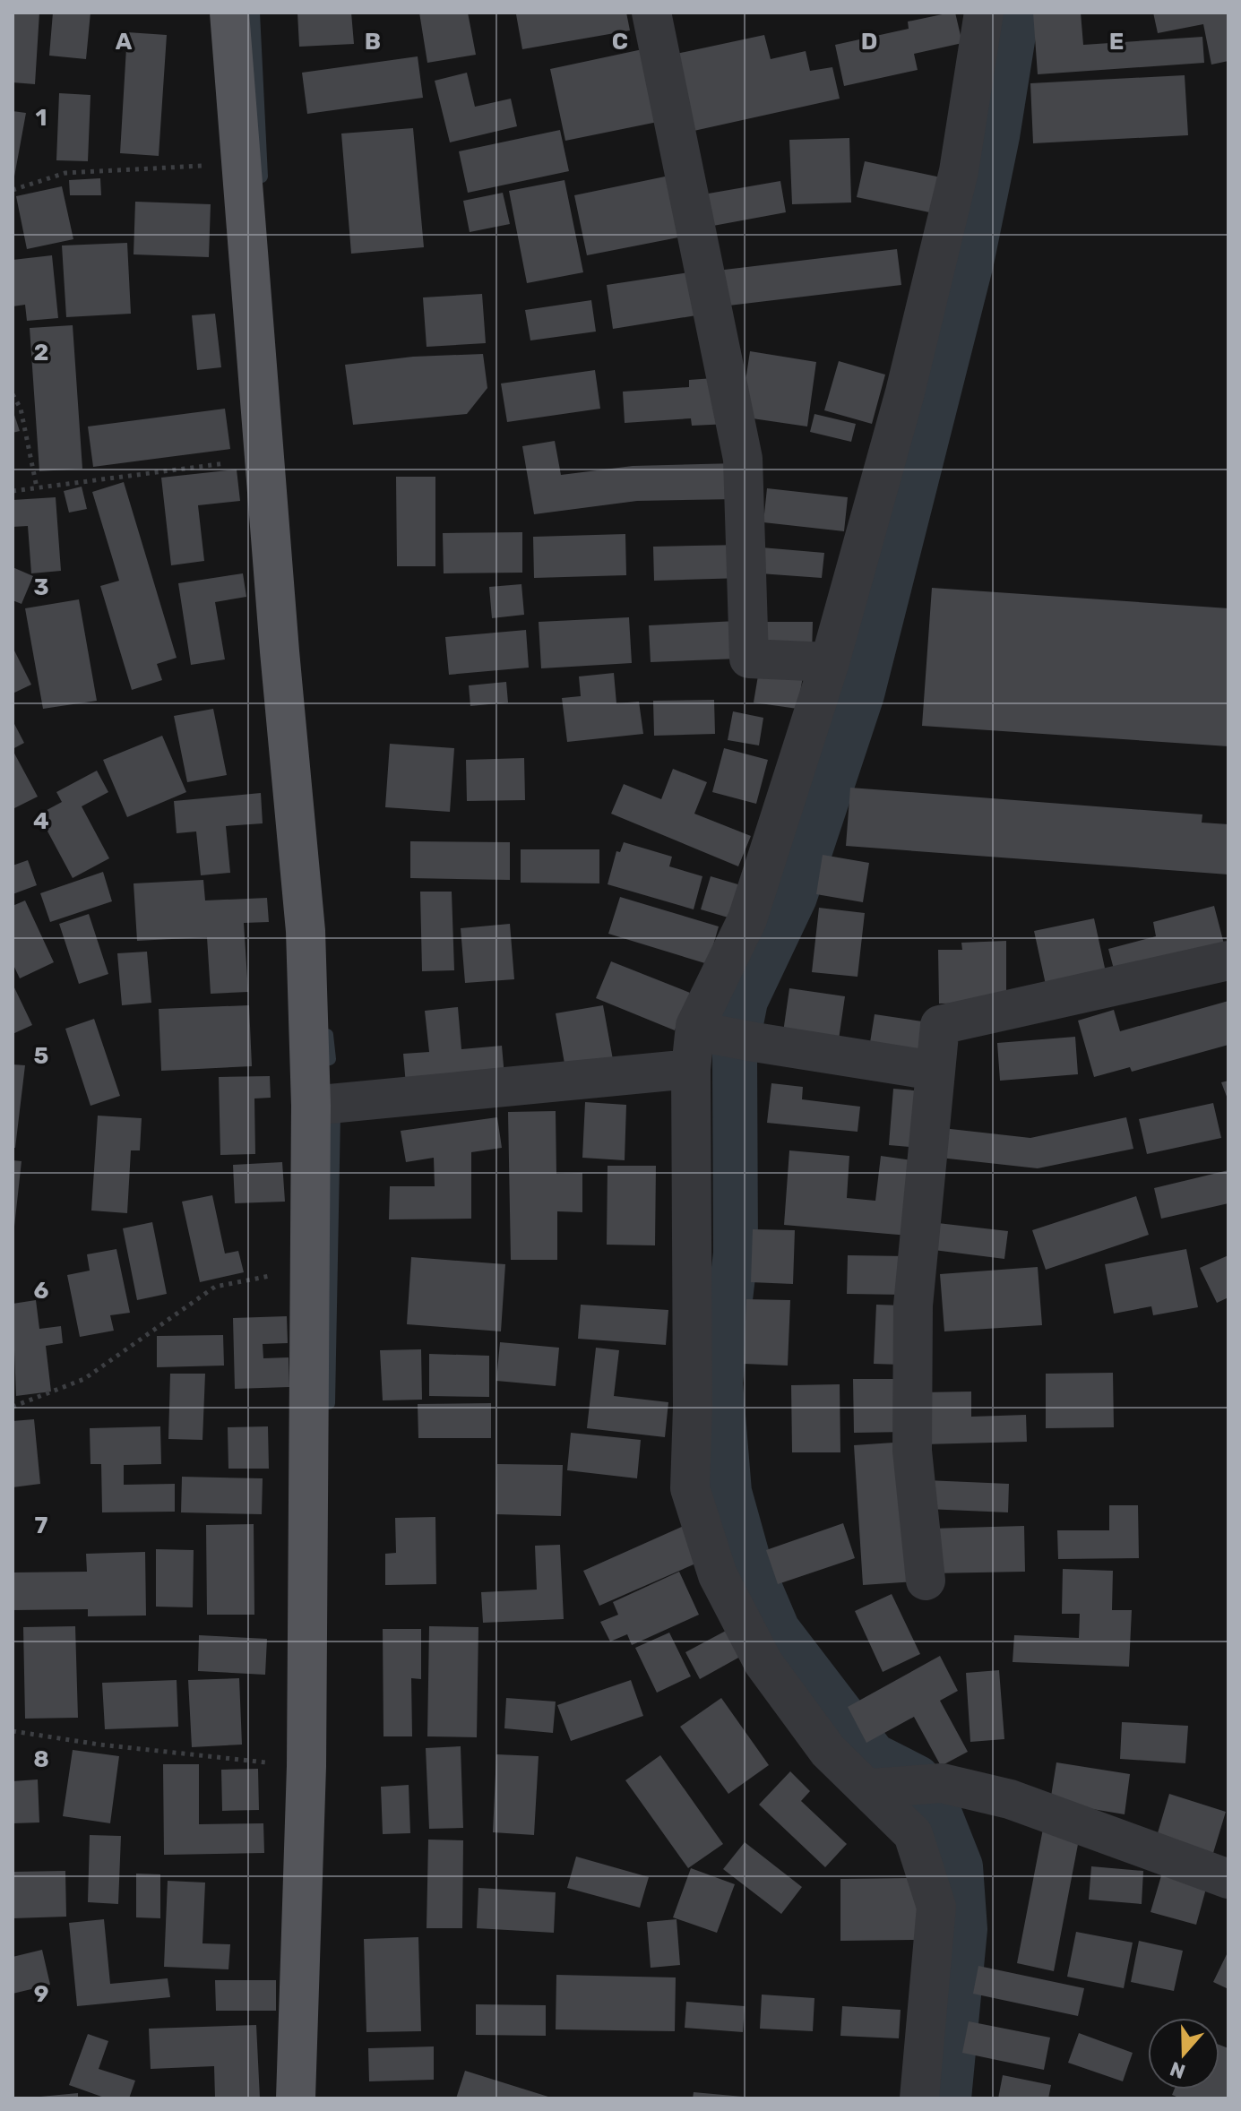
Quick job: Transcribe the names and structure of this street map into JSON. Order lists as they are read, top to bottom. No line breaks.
{"north":"bottom","grid":{"columns":["A","B","C","D","E"],"rows":["1","2","3","4","5","6","7","8","9"]}}
